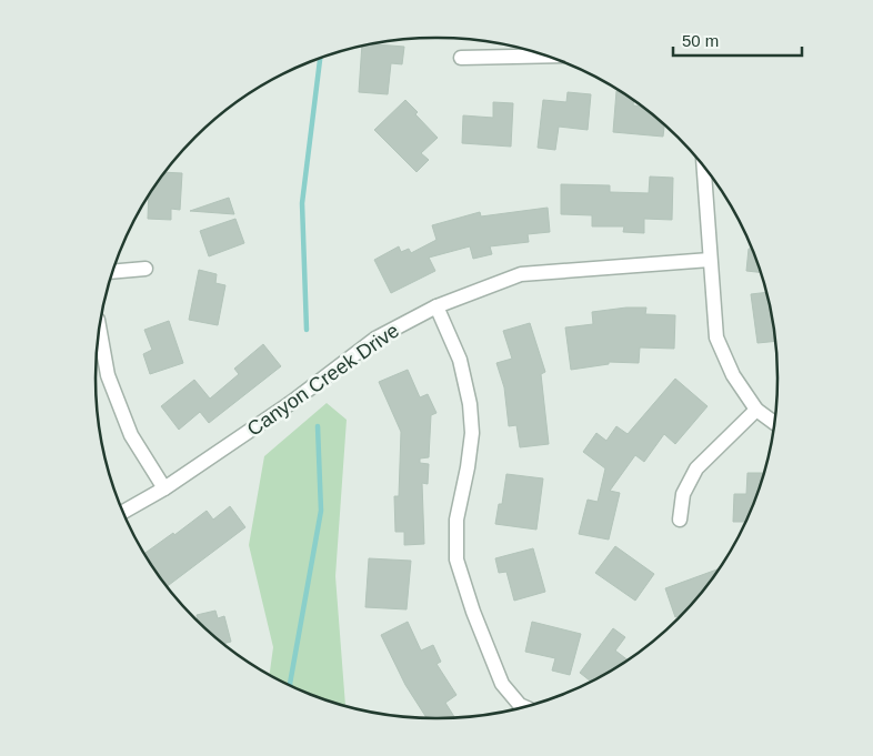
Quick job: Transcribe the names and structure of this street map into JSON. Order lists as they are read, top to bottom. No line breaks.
{"streets":{"street":["Canyon Creek Drive"]},"scale_bar":"50 m"}
